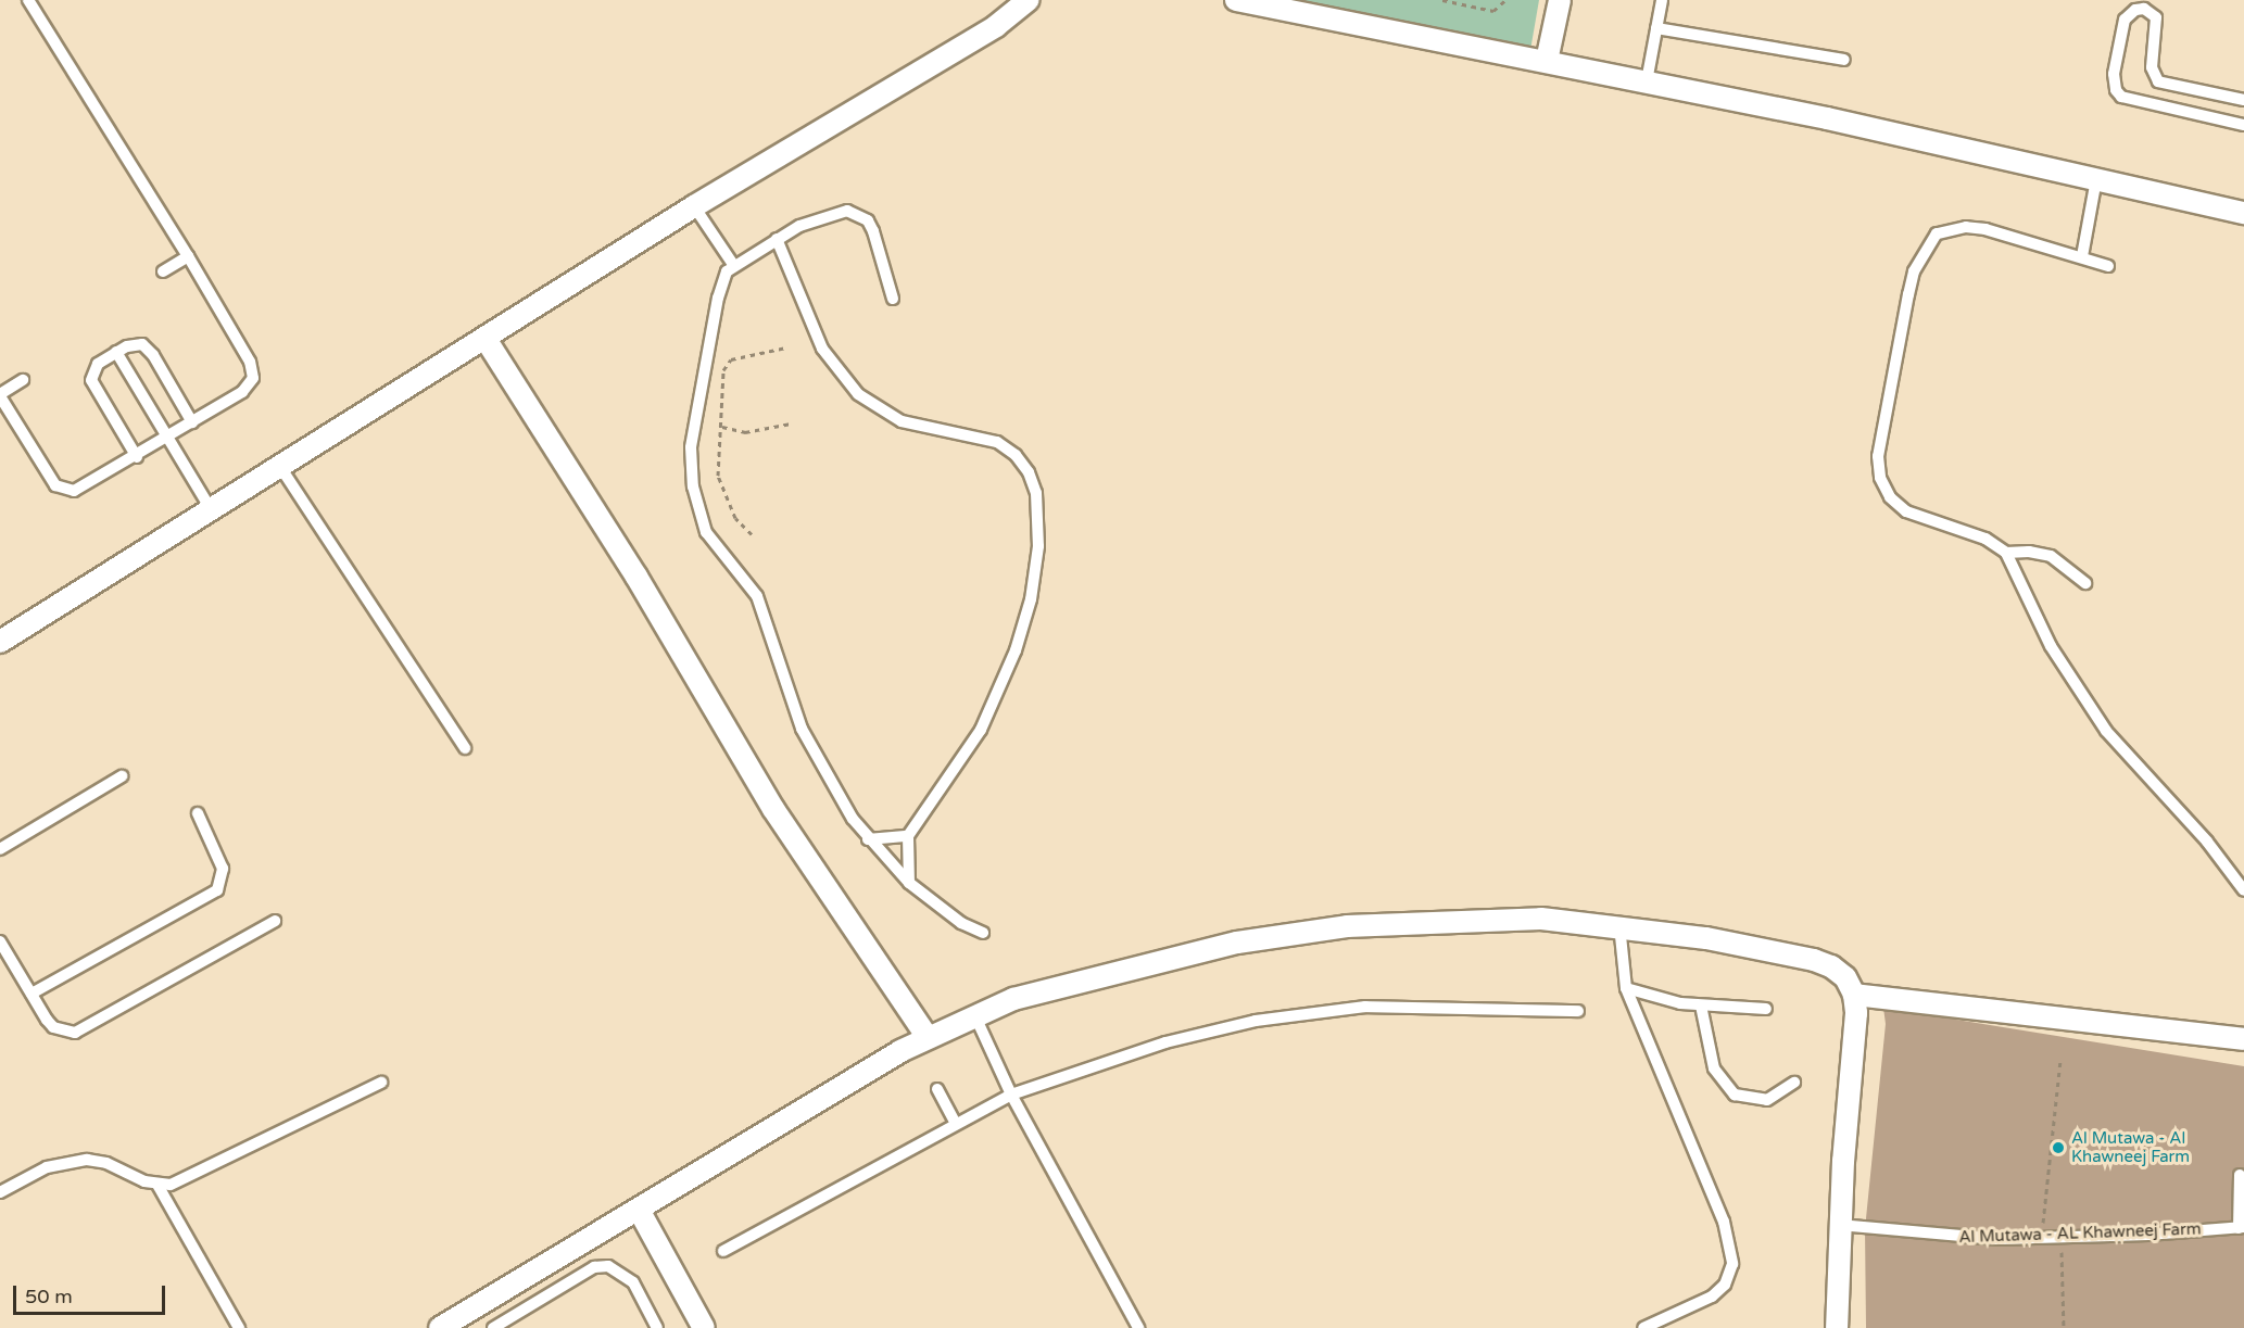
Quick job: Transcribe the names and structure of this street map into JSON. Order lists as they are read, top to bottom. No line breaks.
{"streets":{"lane":["Al Mutawa - AL Khawneej Farm"]},"places":["Al Mutawa - Al Khawneej Farm"],"scale_bar":"50 m"}
